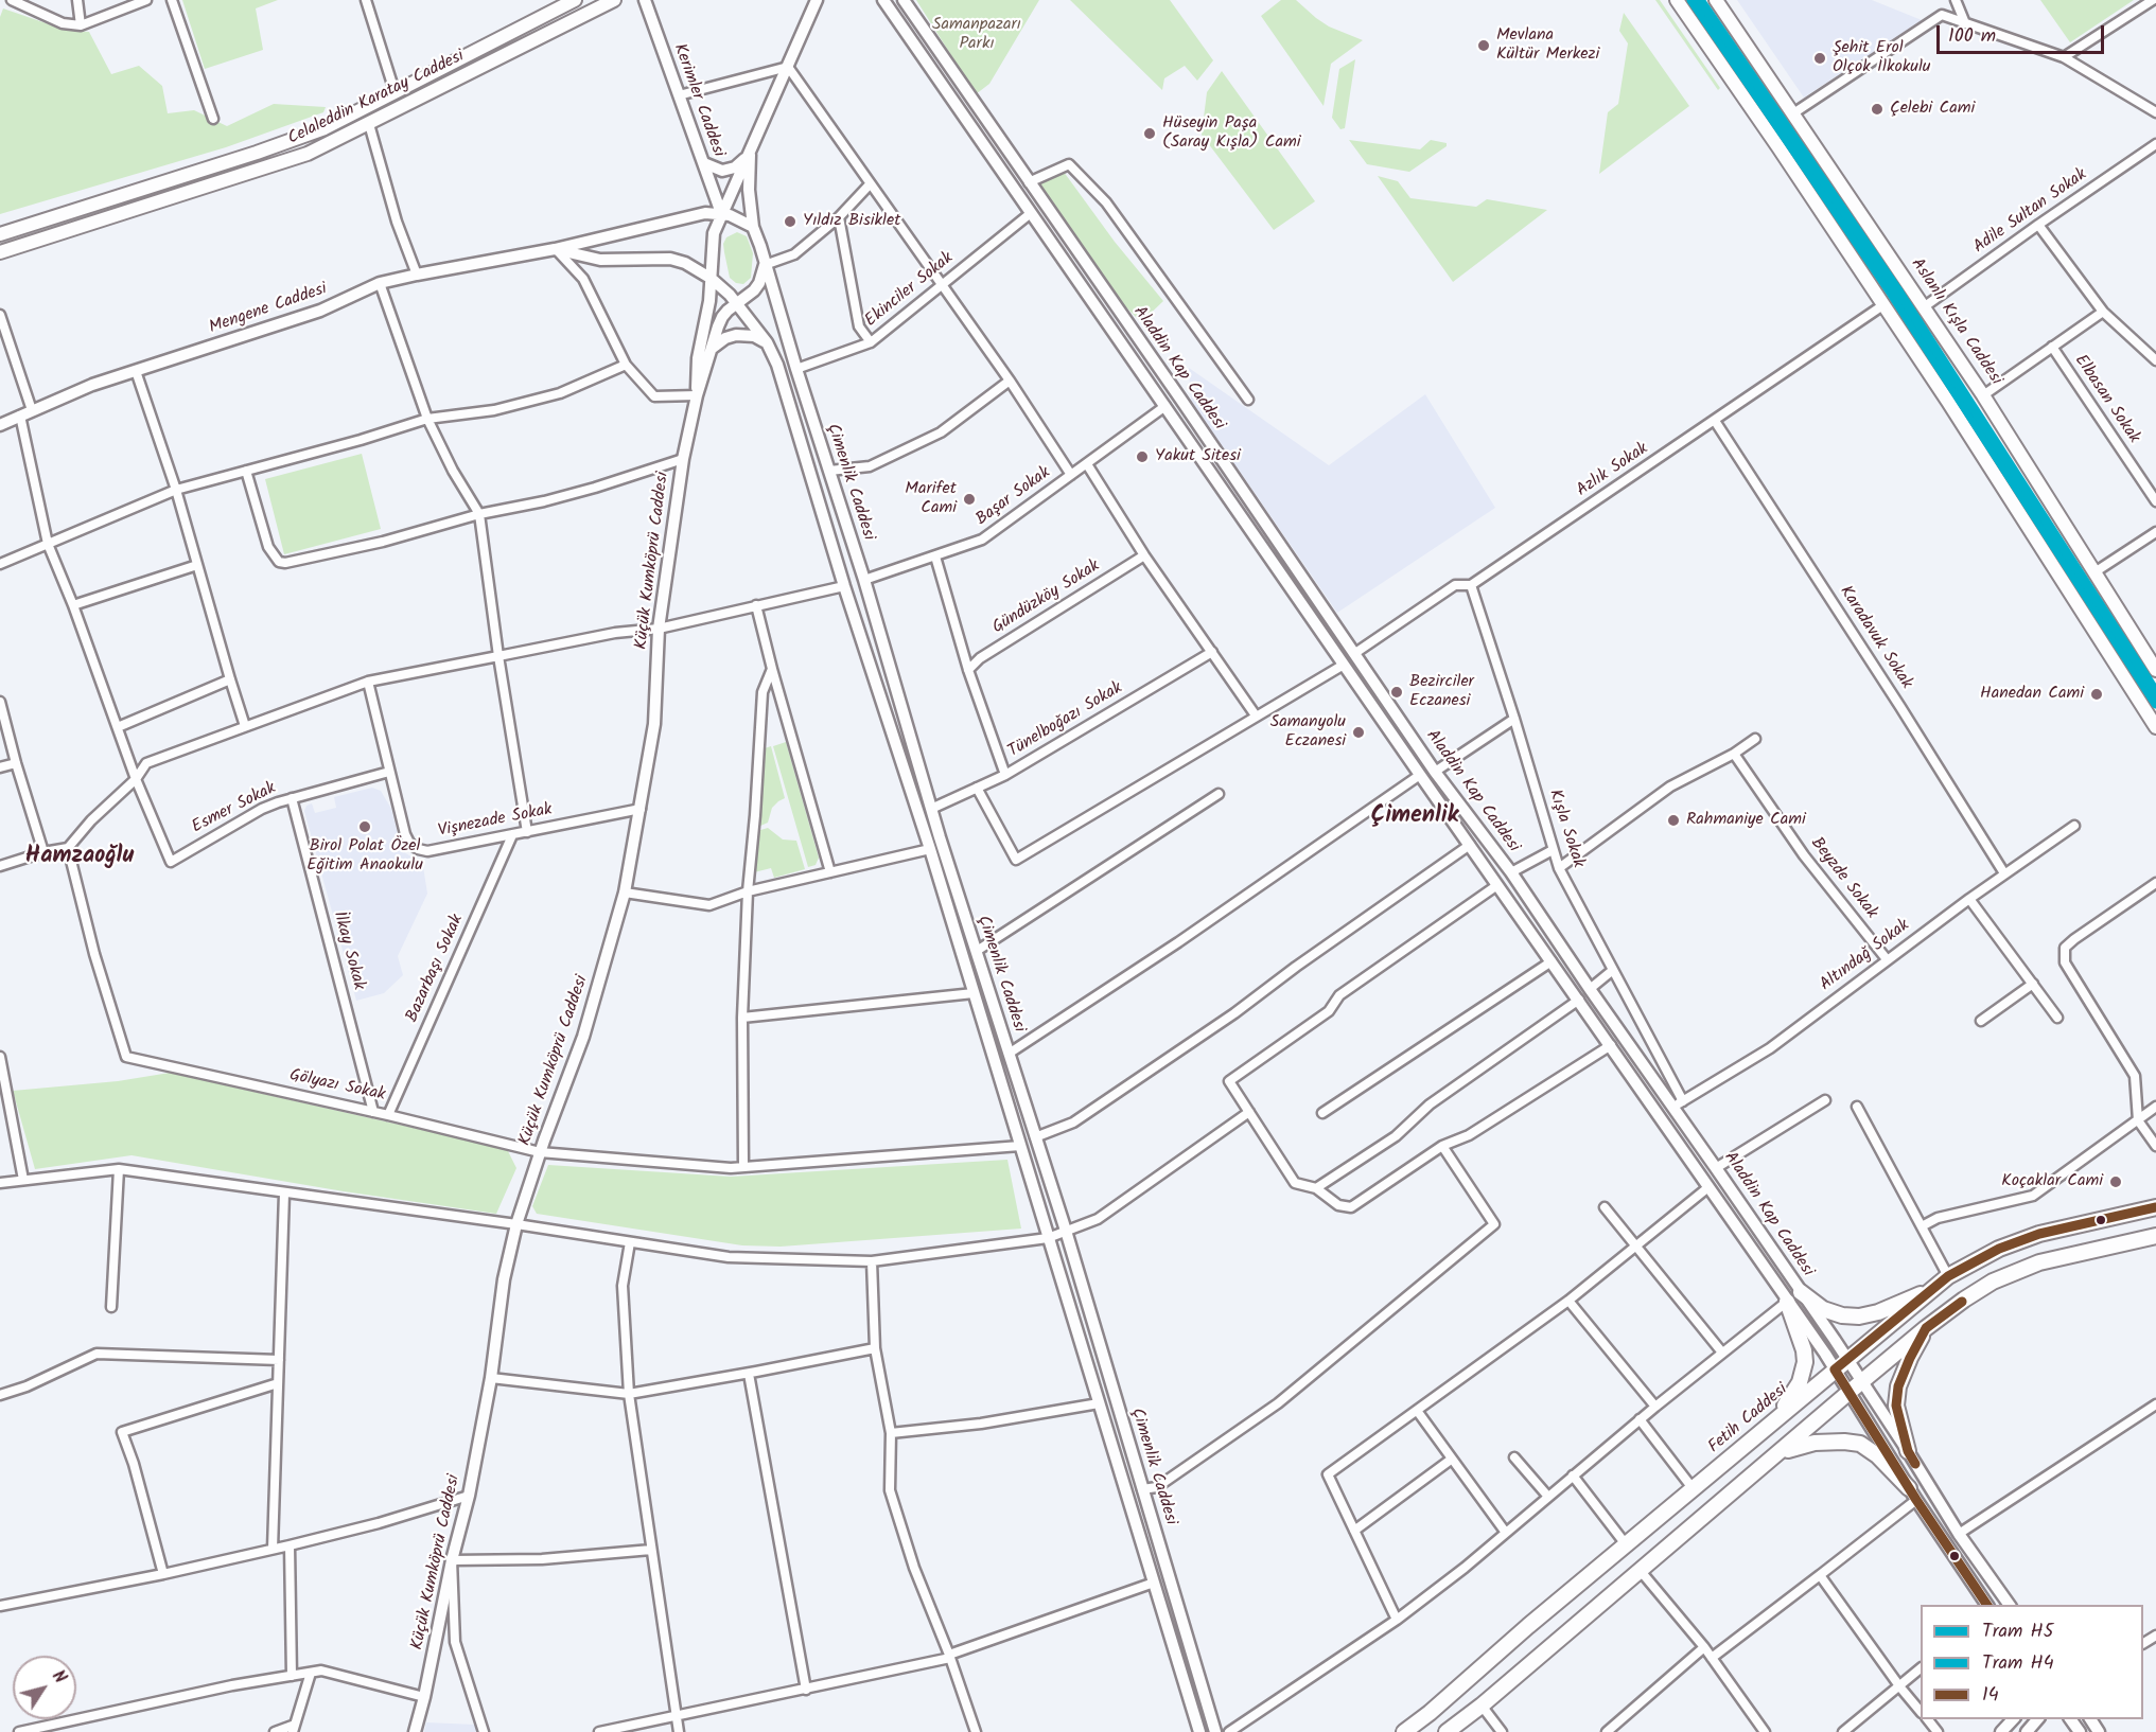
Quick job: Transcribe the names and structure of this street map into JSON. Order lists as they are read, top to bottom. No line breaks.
{"streets":{"main road":["Celaleddin Karatay Caddesi","Aslanlı Kışla Caddesi","Fetih Caddesi"],"street":["Kerimler Caddesi","Adile Sultan Sokak","Ekinciler Sokak","Mengene Caddesi","Aladdin Kap Caddesi","Elbasan Sokak","Azlık Sokak","Çimenlik Caddesi","Başar Sokak","Küçük Kumköprü Caddesi","Gündüzköy Sokak","Karadavuk Sokak","Tünelboğazı Sokak","Esmer Sokak","Vişnezade Sokak","Kışla Sokak","Beyzde Sokak","İlkay Sokak","Altındağ Sokak","Bazarbaşı Sokak","Gölyazı Sokak"]},"crossings":[["Kerimler Caddesi","Mengene Caddesi"],["Kerimler Caddesi","Küçük Kumköprü Caddesi"],["Adile Sultan Sokak","Aslanlı Kışla Caddesi"],["Ekinciler Sokak","Aladdin Kap Caddesi"],["Ekinciler Sokak","Çimenlik Caddesi"],["Mengene Caddesi","Çimenlik Caddesi"],["Mengene Caddesi","Küçük Kumköprü Caddesi"],["Aladdin Kap Caddesi","Azlık Sokak"],["Aladdin Kap Caddesi","Başar Sokak"],["Aladdin Kap Caddesi","Kışla Sokak"],["Aladdin Kap Caddesi","Altındağ Sokak"],["Aladdin Kap Caddesi","Fetih Caddesi"],["Azlık Sokak","Karadavuk Sokak"],["Azlık Sokak","Kışla Sokak"],["Çimenlik Caddesi","Başar Sokak"],["Çimenlik Caddesi","Küçük Kumköprü Caddesi"],["Çimenlik Caddesi","Tünelboğazı Sokak"],["Çimenlik Caddesi","Gölyazı Sokak"],["Küçük Kumköprü Caddesi","Vişnezade Sokak"],["Küçük Kumköprü Caddesi","Gölyazı Sokak"],["Karadavuk Sokak","Altındağ Sokak"],["Esmer Sokak","Vişnezade Sokak"],["Esmer Sokak","İlkay Sokak"],["Vişnezade Sokak","Bazarbaşı Sokak"],["Kışla Sokak","Altındağ Sokak"],["Beyzde Sokak","Altındağ Sokak"],["İlkay Sokak","Gölyazı Sokak"],["Bazarbaşı Sokak","Gölyazı Sokak"]],"districts":["Çimenlik","Hamzaoğlu"],"parks":["Samanpazarı Parkı"],"places":["Mevlana Kültür Merkezi","Şehit Erol Olçok İlkokulu","Çelebi Cami","Hüseyin Paşa (Saray Kışla) Cami","Yıldız Bisiklet","Yakut Sitesi","Marifet Cami","Bezirciler Eczanesi","Hanedan Cami","Samanyolu Eczanesi","Rahmaniye Cami","Birol Polat Özel Eğitim Anaokulu","Koçaklar Cami"],"lines":["tram line H5","tram line H4","transit line 14"],"legend":["Tram H5","Tram H4","14"],"scale_bar":"100 m","north":"top right"}
